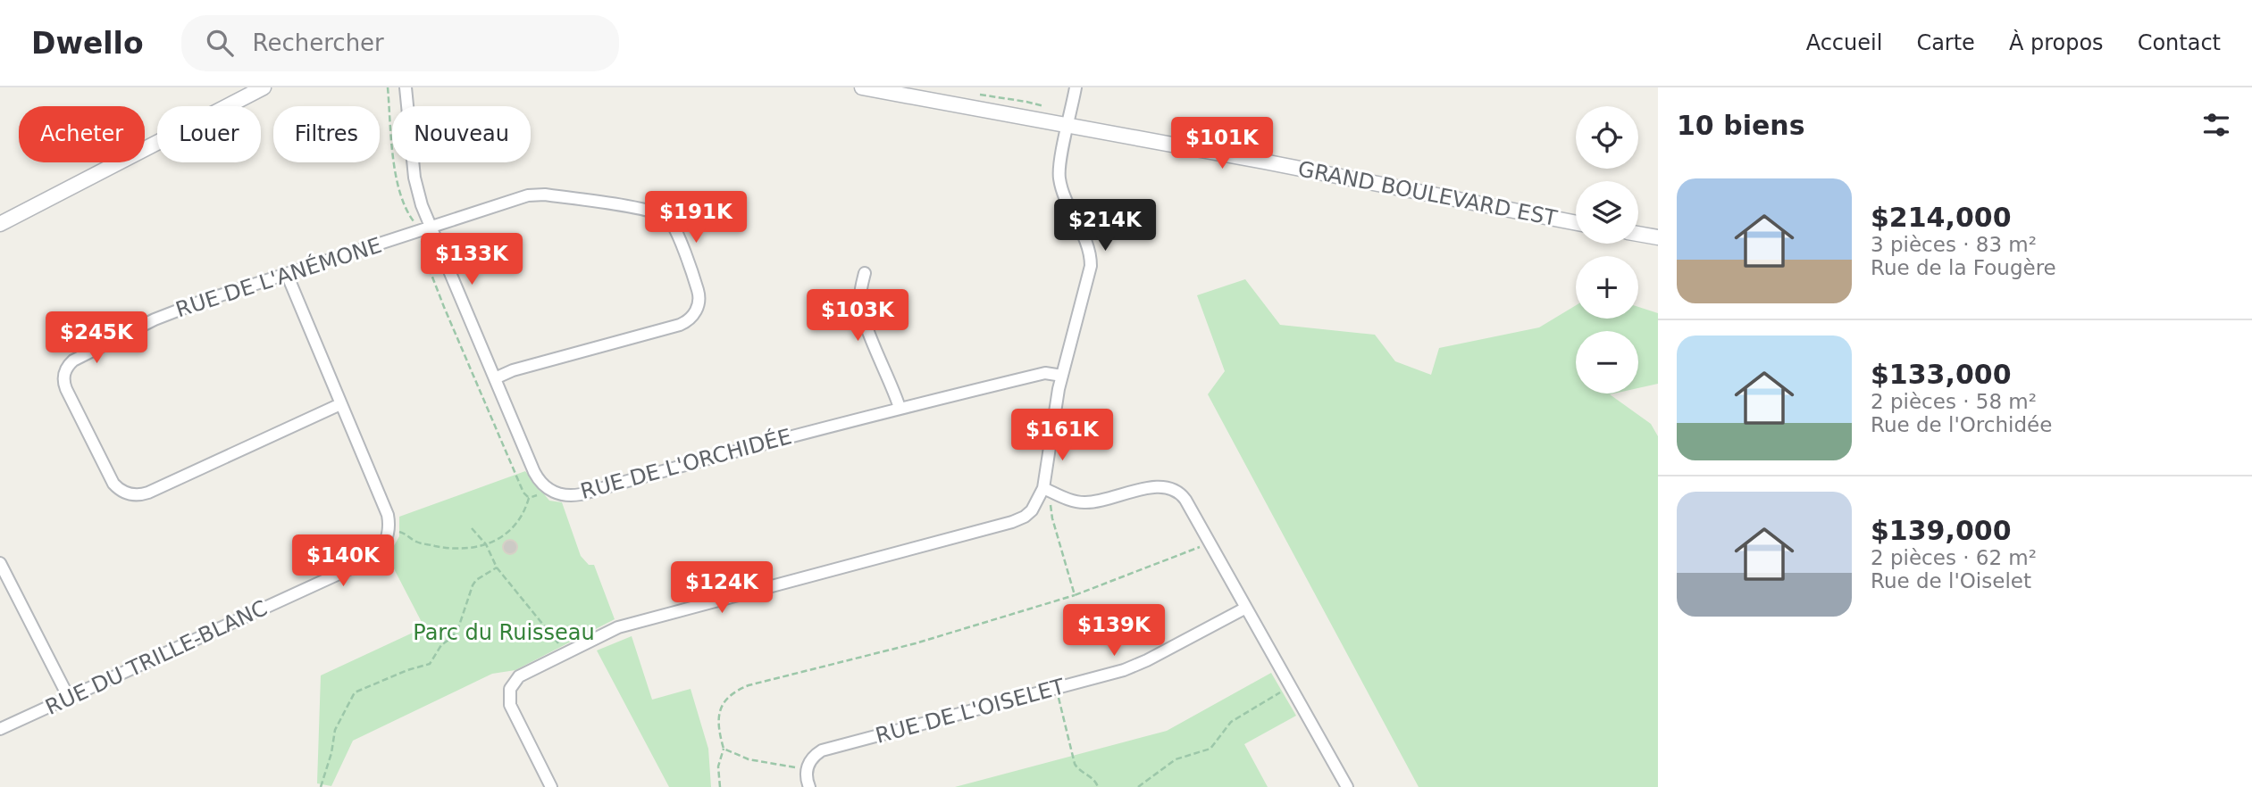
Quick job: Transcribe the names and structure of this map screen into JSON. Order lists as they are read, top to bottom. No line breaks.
{"streets":{"street":["GRAND BOULEVARD EST","RUE DE L'ANÉMONE","RUE DE L'ORCHIDÉE","RUE DU TRILLE-BLANC","RUE DE L'OISELET"]},"crossings":[["RUE DE L'ANÉMONE","RUE DE L'ORCHIDÉE"],["RUE DE L'ANÉMONE","RUE DU TRILLE-BLANC"]],"parks":["Parc du Ruisseau"],"page":{"header":"Dwello","search":"Rechercher","nav":["Accueil","Carte","À propos","Contact"],"heading":"10 biens","map_buttons":["+","−"],"chip":["Acheter","Louer","Filtres","Nouveau"],"price":["$101K","$191K","$214K","$133K","$103K","$245K","$161K","$140K","$124K","$139K"],"list":[{"name":"$214,000","note":"3 pièces · 83 m² · Rue de la Fougère"},{"name":"$133,000","note":"2 pièces · 58 m² · Rue de l'Orchidée"},{"name":"$139,000","note":"2 pièces · 62 m² · Rue de l'Oiselet"}]}}
